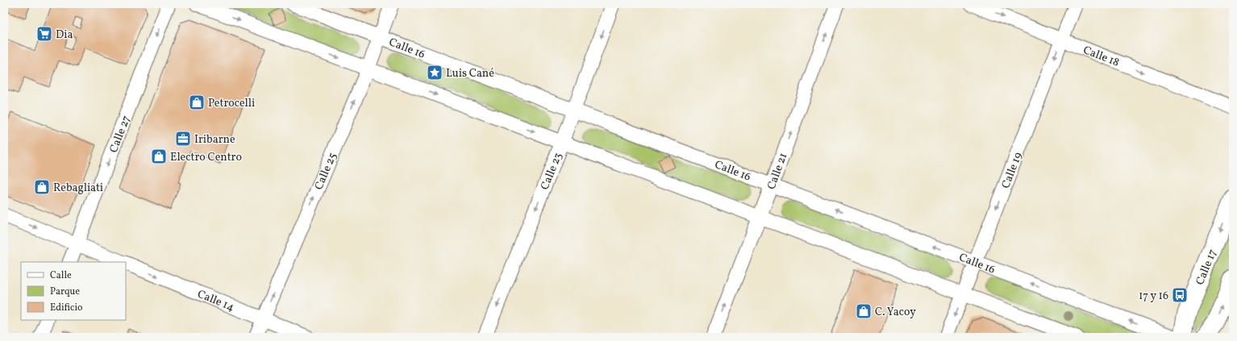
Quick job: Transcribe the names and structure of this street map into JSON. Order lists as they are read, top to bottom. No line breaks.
{"streets":{"main road":["Calle 17"],"street":["Calle 16","Calle 18","Calle 27","Calle 19","Calle 25","Calle 23","Calle 21","Calle 14"]},"crossings":[["Calle 16","Calle 19"],["Calle 16","Calle 25"],["Calle 16","Calle 23"],["Calle 16","Calle 21"],["Calle 18","Calle 19"],["Calle 27","Calle 14"],["Calle 25","Calle 14"]],"one_way":["Calle 18","Calle 27","Calle 19","Calle 25","Calle 23","Calle 21","Calle 14"],"places":{"supermarket":["Dia"],"place":["Luis Cané"],"shop":["Petrocelli","Electro Centro","Rebagliati","C. Yacoy"],"office":["Iribarne"],"bus stop":["17 y 16"]},"legend":["Calle","Parque","Edificio"]}
